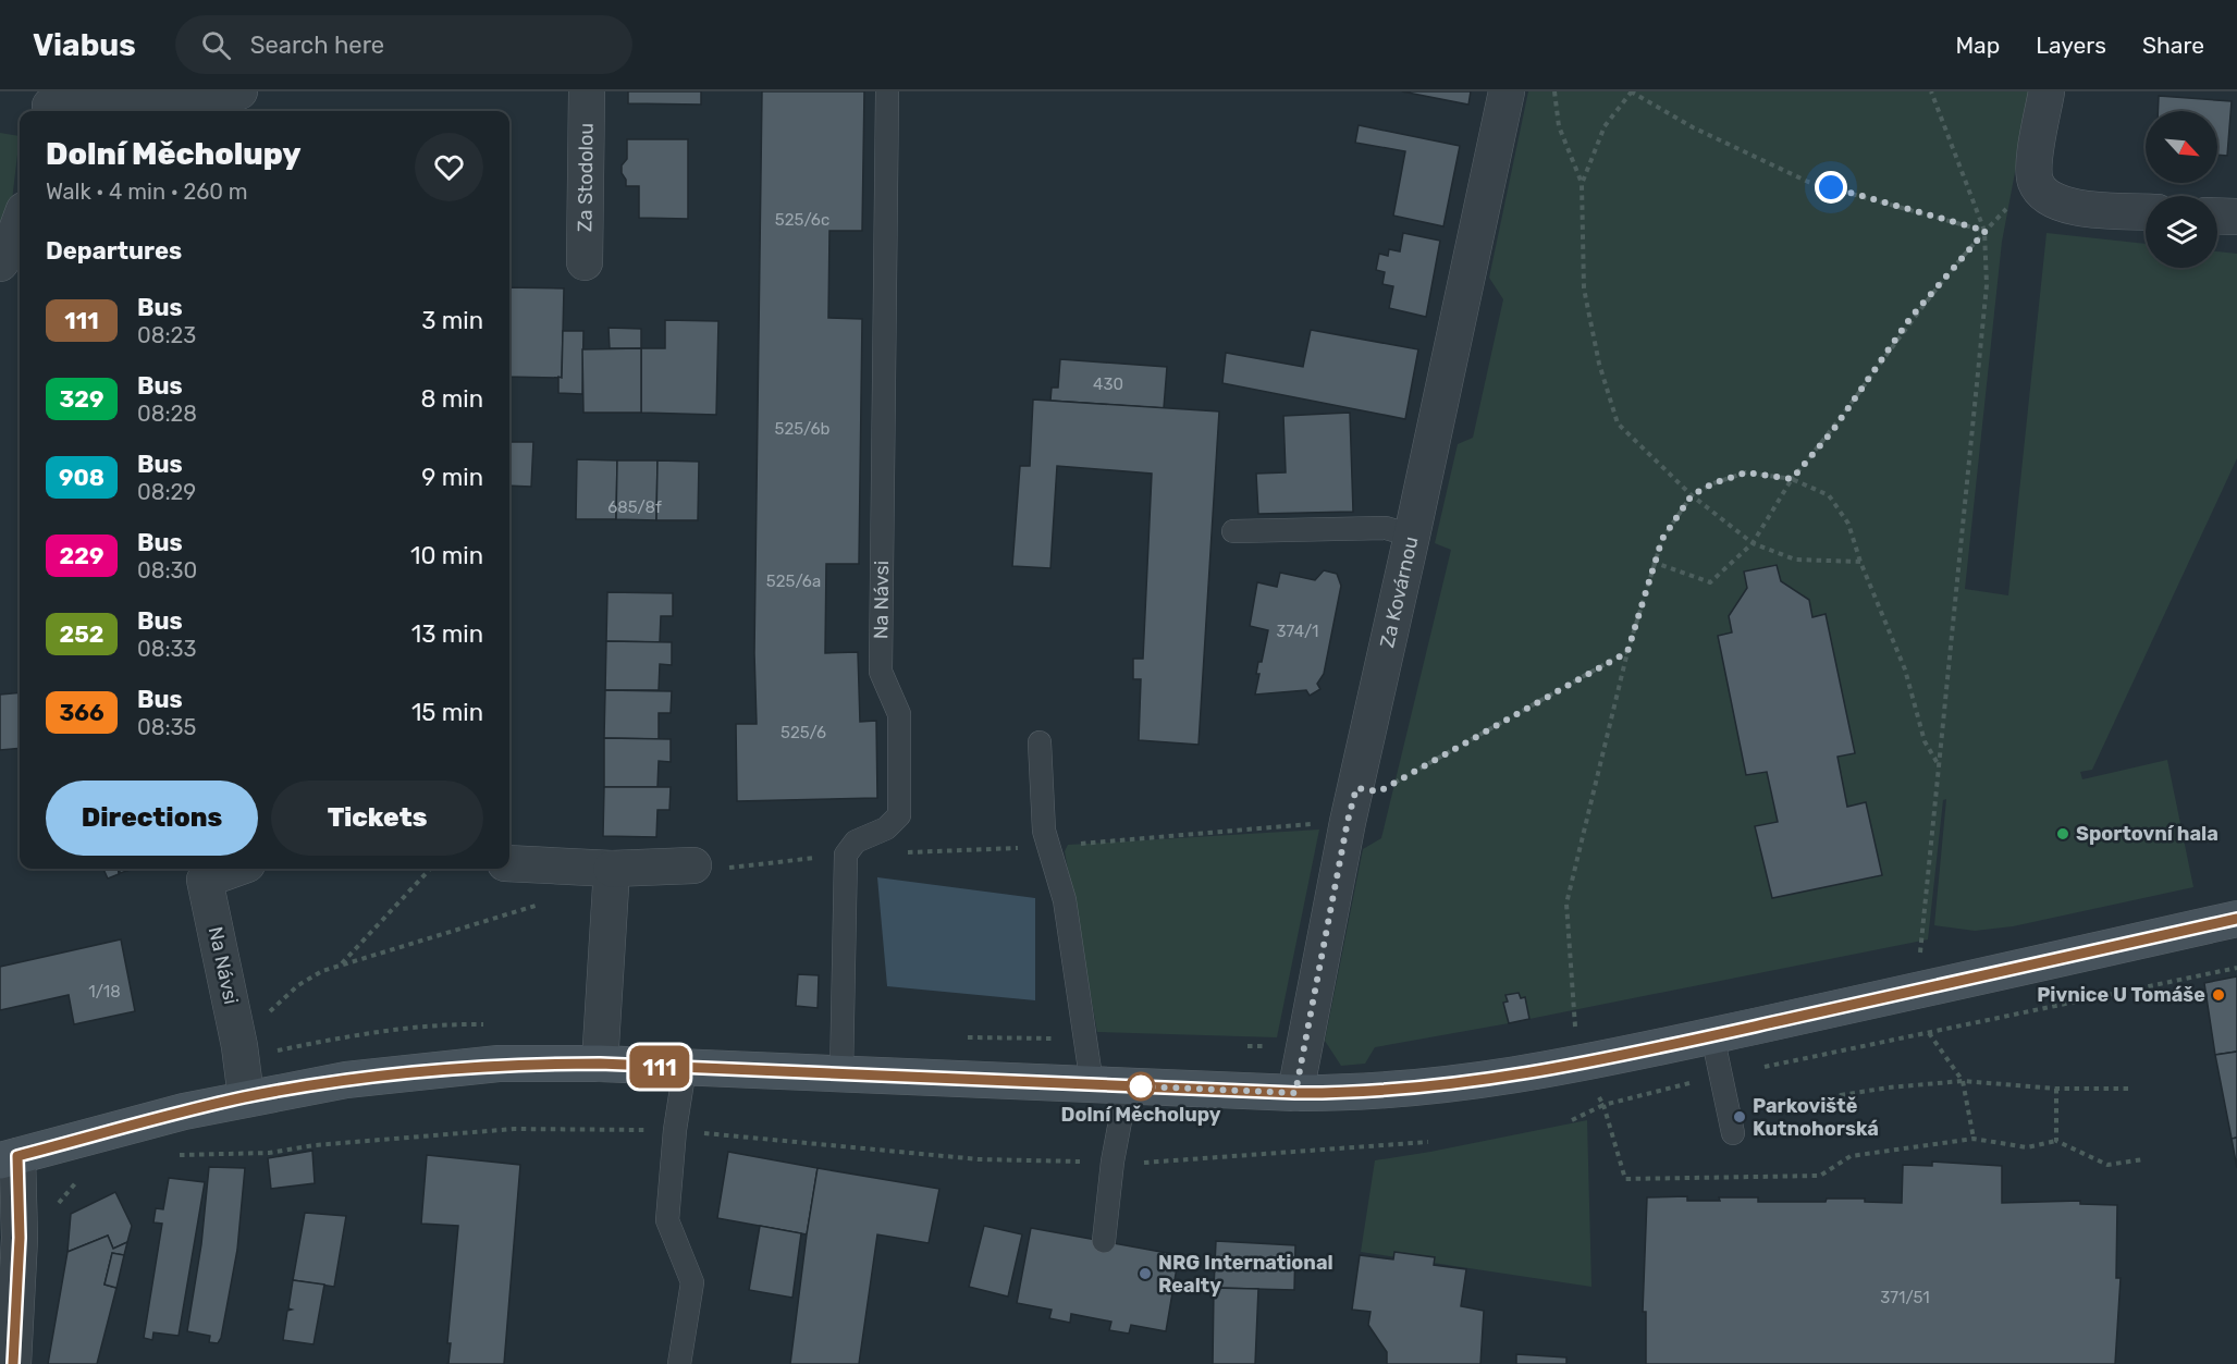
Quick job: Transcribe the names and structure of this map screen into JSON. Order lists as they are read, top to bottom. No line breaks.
{"streets":{"street":["Za Stodolou","Za Kovárnou","Na Návsi"]},"places":["Sportovní hala","Pivnice U Tomáše","Dolní Měcholupy","Parkoviště Kutnohorská","NRG International Realty"],"lines":["bus line 111"],"house_numbers":["525/6c","430","525/6b","685/8f","525/6a","374/1","525/6","1/18","371/51"],"north":"bottom right","page":{"header":"Viabus","search":"Search here","nav":["Map","Layers","Share"],"on_map":"111","heading":[["Dolní Měcholupy","Walk · 4 min · 260 m"],"Departures"],"list":[{"mark":"111","name":"Bus","note":"08:23","value":"3 min"},{"mark":"329","name":"Bus","note":"08:28","value":"8 min"},{"mark":"908","name":"Bus","note":"08:29","value":"9 min"},{"mark":"229","name":"Bus","note":"08:30","value":"10 min"},{"mark":"252","name":"Bus","note":"08:33","value":"13 min"},{"mark":"366","name":"Bus","note":"08:35","value":"15 min"}],"buttons":["Directions","Tickets"]}}
